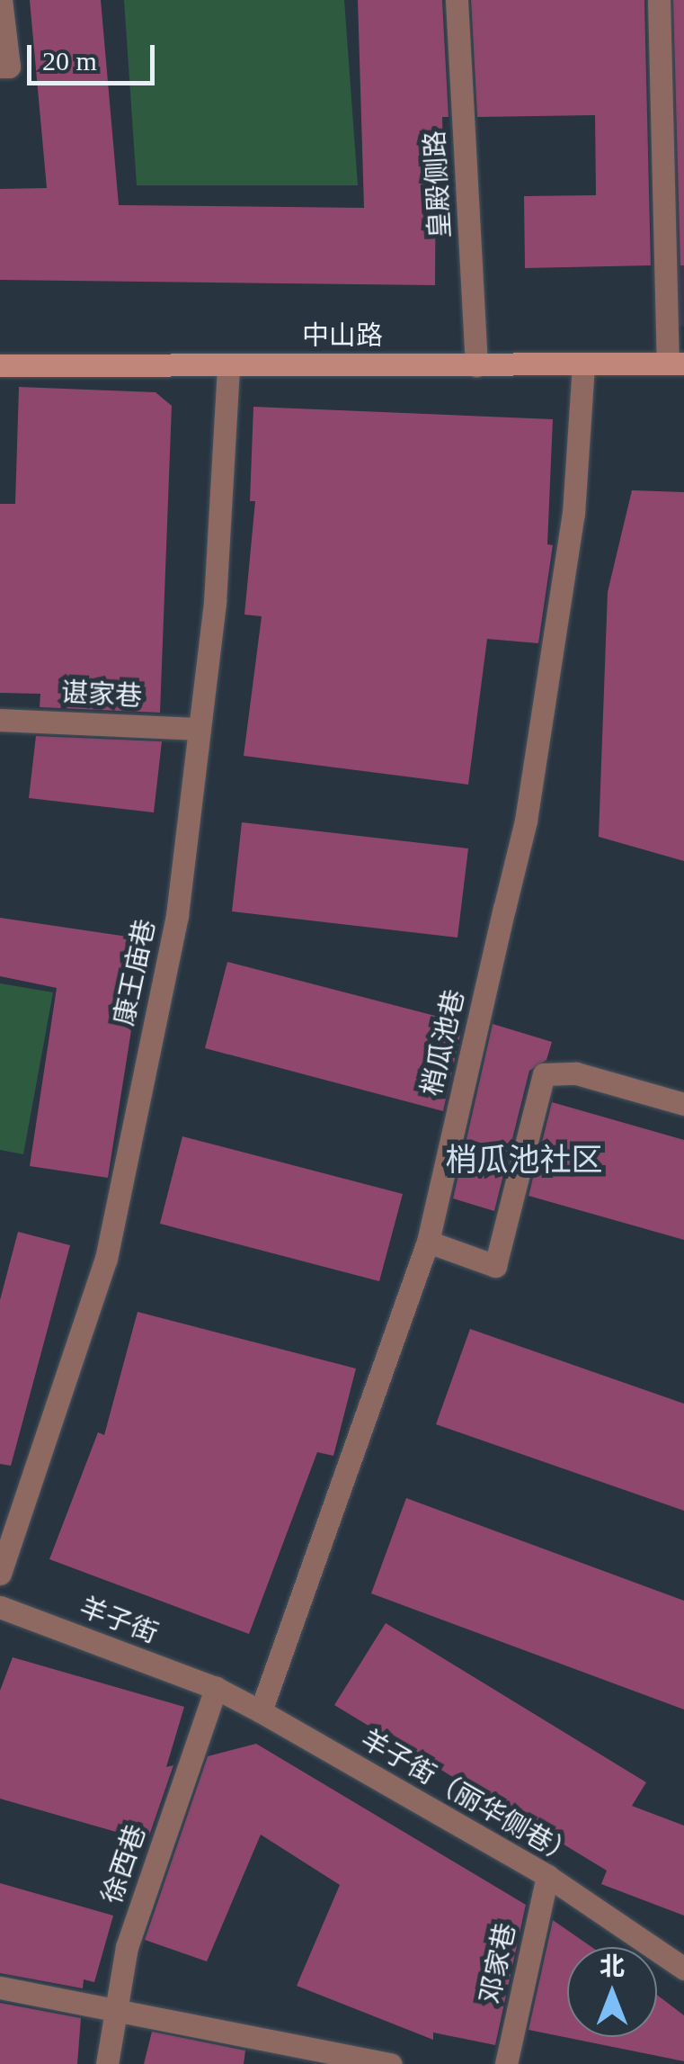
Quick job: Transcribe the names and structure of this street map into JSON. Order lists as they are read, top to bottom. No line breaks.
{"streets":{"main road":["中山路"],"street":["皇殿侧路","谌家巷","康王庙巷","梢瓜池巷","羊子街","羊子街（丽华侧巷）","徐西巷","邓家巷"]},"crossings":[["皇殿侧路","中山路"],["中山路","康王庙巷"],["中山路","梢瓜池巷"],["谌家巷","康王庙巷"],["梢瓜池巷","羊子街（丽华侧巷）"],["羊子街","羊子街（丽华侧巷）"],["羊子街","徐西巷"],["羊子街（丽华侧巷）","徐西巷"],["羊子街（丽华侧巷）","邓家巷"]],"districts":["梢瓜池社区"],"scale_bar":"20 m","north":"top"}
